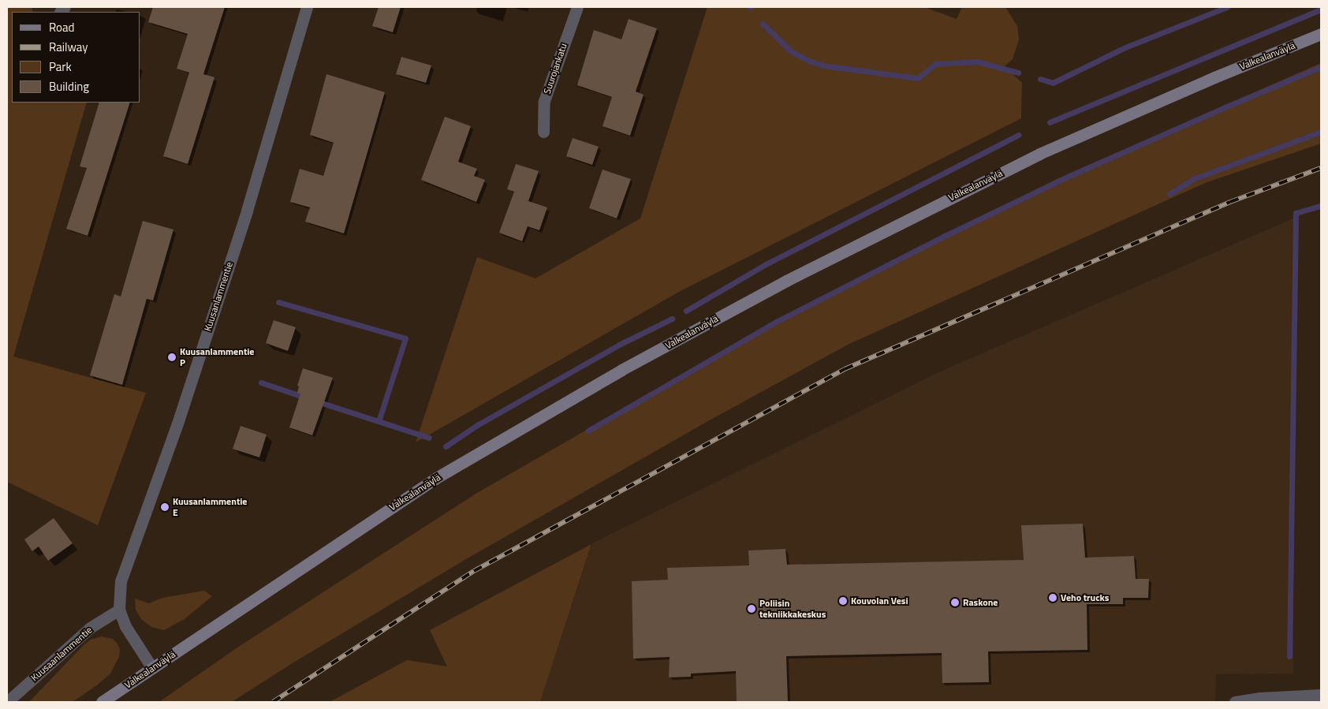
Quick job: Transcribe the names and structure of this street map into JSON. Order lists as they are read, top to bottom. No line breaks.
{"streets":{"main road":["Valkealanväylä"],"street":["Suurojankatu","Kuusanlammentie","Kuusaanlammentie"]},"crossings":[["Valkealanväylä","Kuusanlammentie"],["Kuusanlammentie","Kuusaanlammentie"]],"places":["Kuusanlammentie P","Kuusanlammentie E","Veho trucks","Kouvolan Vesi","Raskone","Poliisin tekniikkakeskus"],"legend":["Road","Railway","Park","Building"]}
